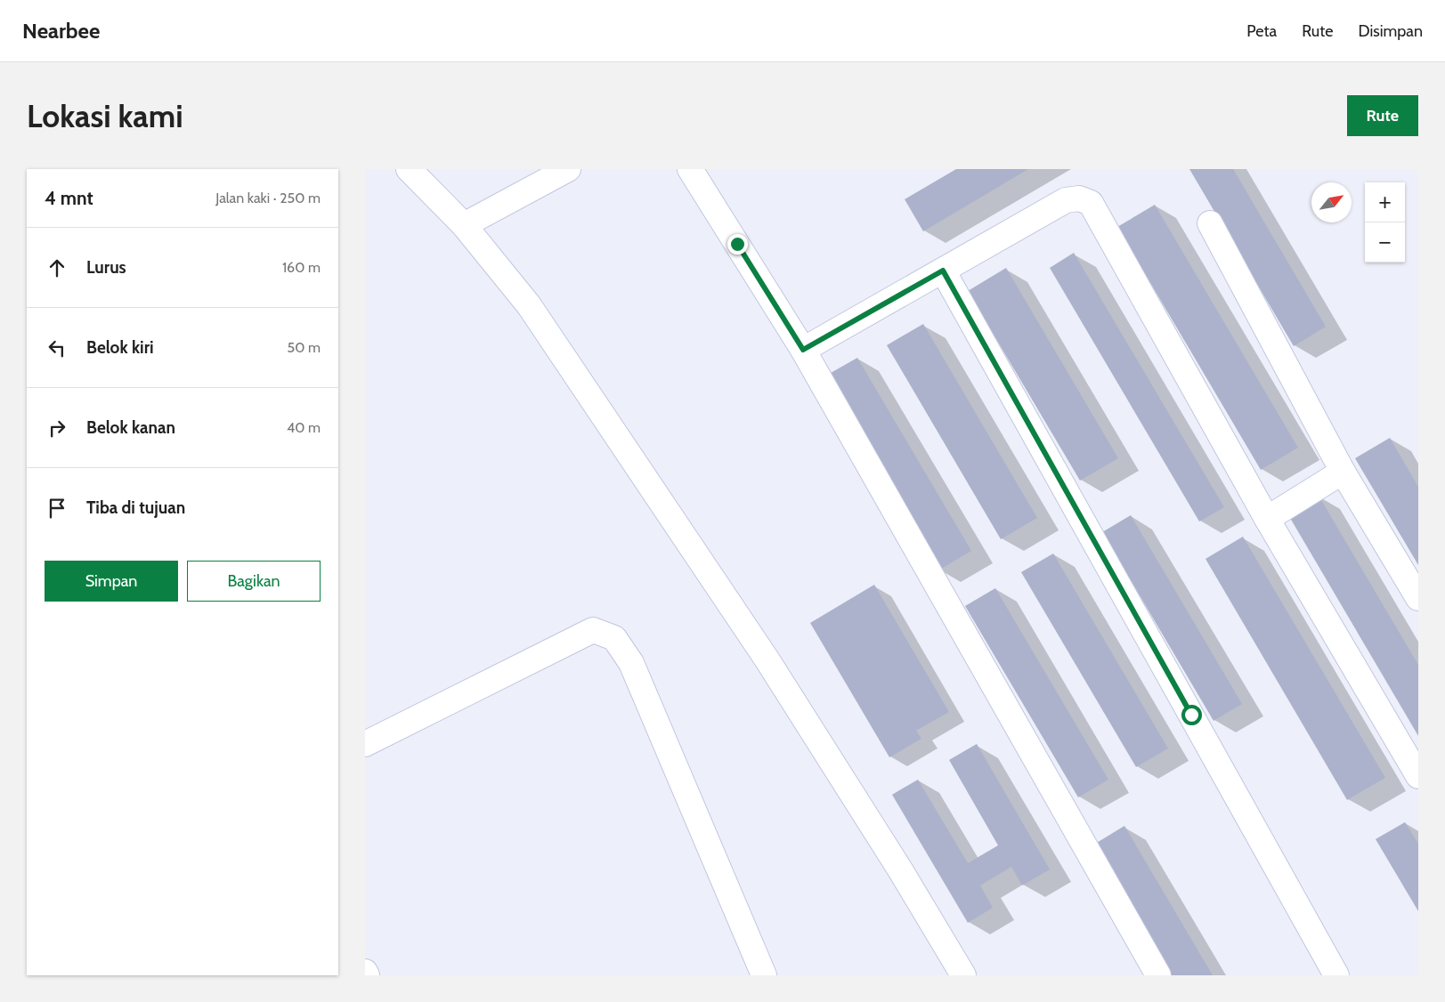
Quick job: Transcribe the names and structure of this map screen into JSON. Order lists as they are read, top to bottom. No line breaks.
{"north":"top right","page":{"header":"Nearbee","nav":["Peta","Rute","Disimpan"],"buttons":["Rute",["Simpan","Bagikan"]],"title":"Lokasi kami","heading":["4 mnt","Jalan kaki · 250 m"],"map_buttons":["+","−"],"list":[["Lurus","160 m"],["Belok kiri","50 m"],["Belok kanan","40 m"],"Tiba di tujuan"]}}
